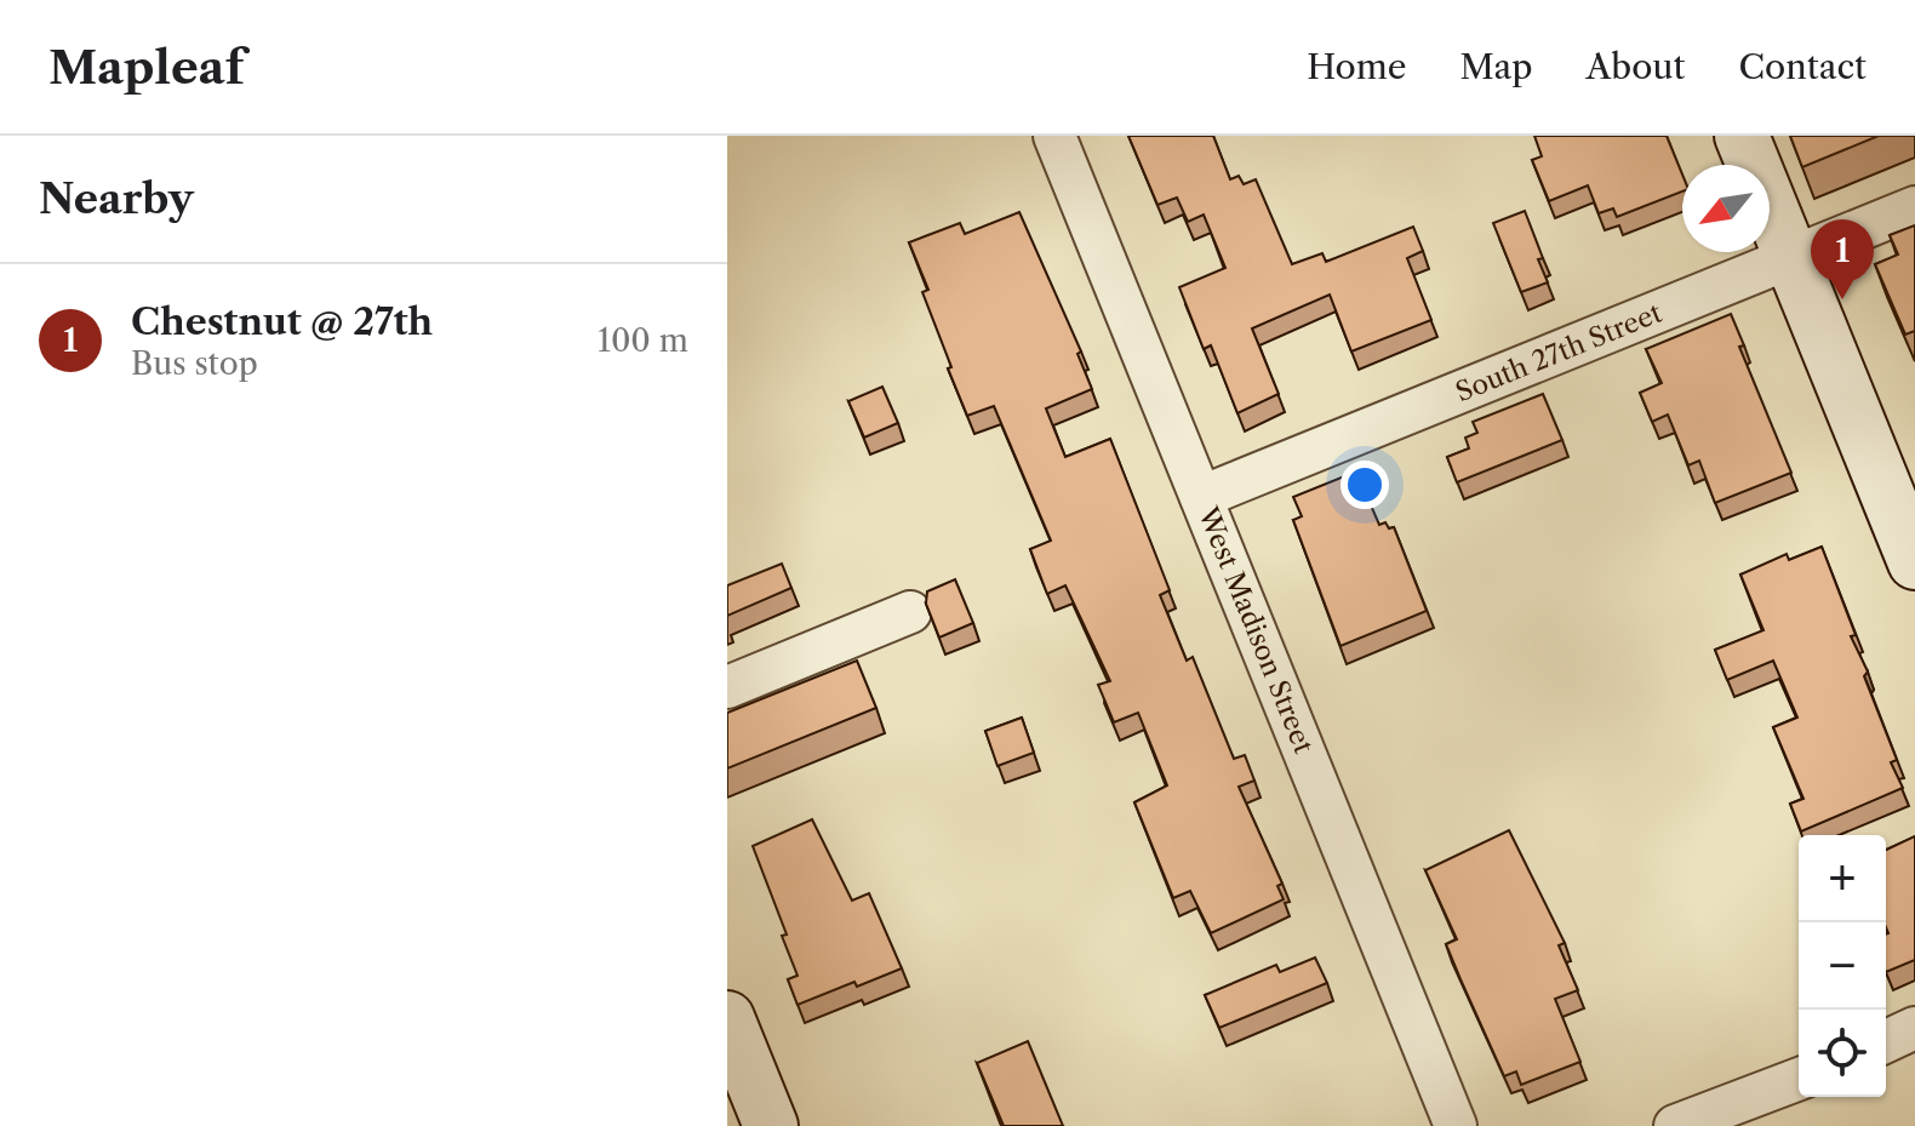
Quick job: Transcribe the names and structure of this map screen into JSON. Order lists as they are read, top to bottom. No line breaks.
{"streets":{"street":["South 27th Street","West Madison Street"]},"crossings":[["South 27th Street","West Madison Street"]],"north":"bottom left","page":{"header":"Mapleaf","nav":["Home","Map","About","Contact"],"heading":"Nearby","pins":"1","list":[{"mark":"1","name":"Chestnut @ 27th","note":"Bus stop","value":"100 m"}],"map_buttons":["+","−"]}}
